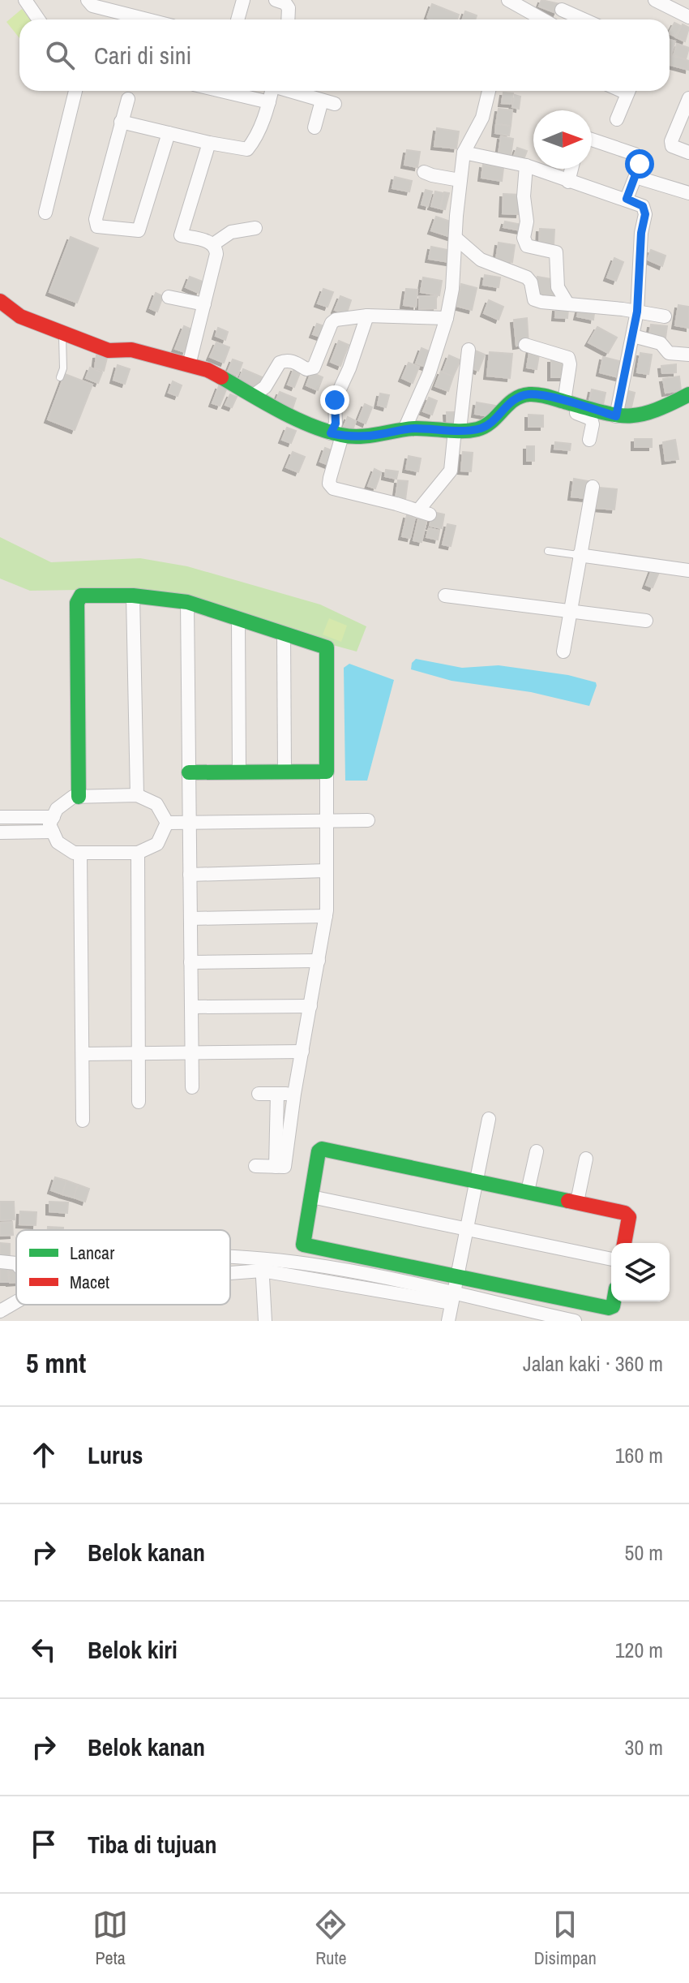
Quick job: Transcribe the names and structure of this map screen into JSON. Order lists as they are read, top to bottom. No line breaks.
{"legend":["Lancar","Macet"],"north":"right","page":{"search":"Cari di sini","heading":["5 mnt","Jalan kaki · 360 m"],"list":[["Lurus","160 m"],["Belok kanan","50 m"],["Belok kiri","120 m"],["Belok kanan","30 m"],"Tiba di tujuan"],"nav":["Peta","Rute","Disimpan"]}}
